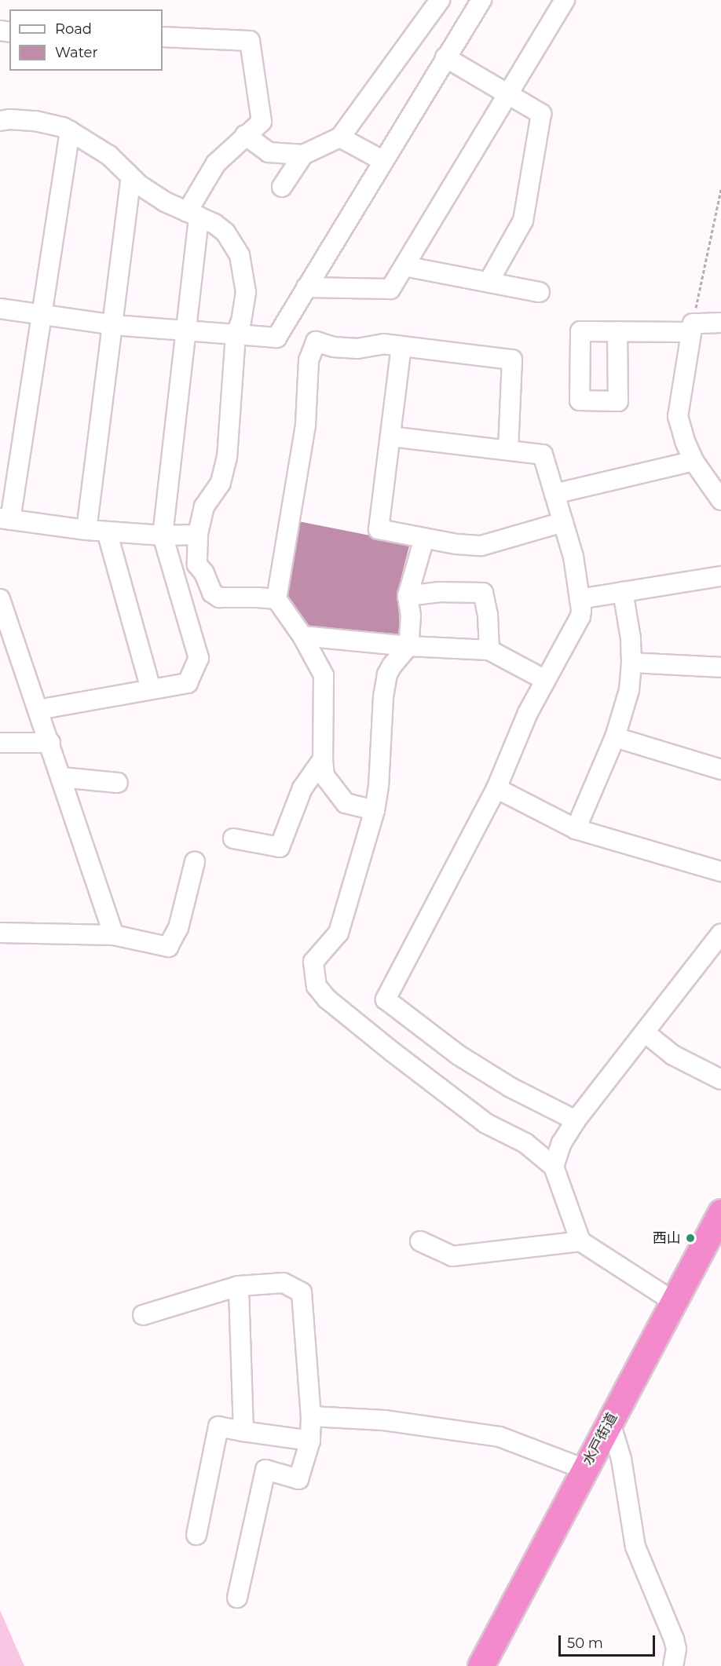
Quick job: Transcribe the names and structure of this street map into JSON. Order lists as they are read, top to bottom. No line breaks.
{"streets":{"highway":["水戸街道"]},"places":["西山"],"legend":["Road","Water"],"scale_bar":"50 m"}
